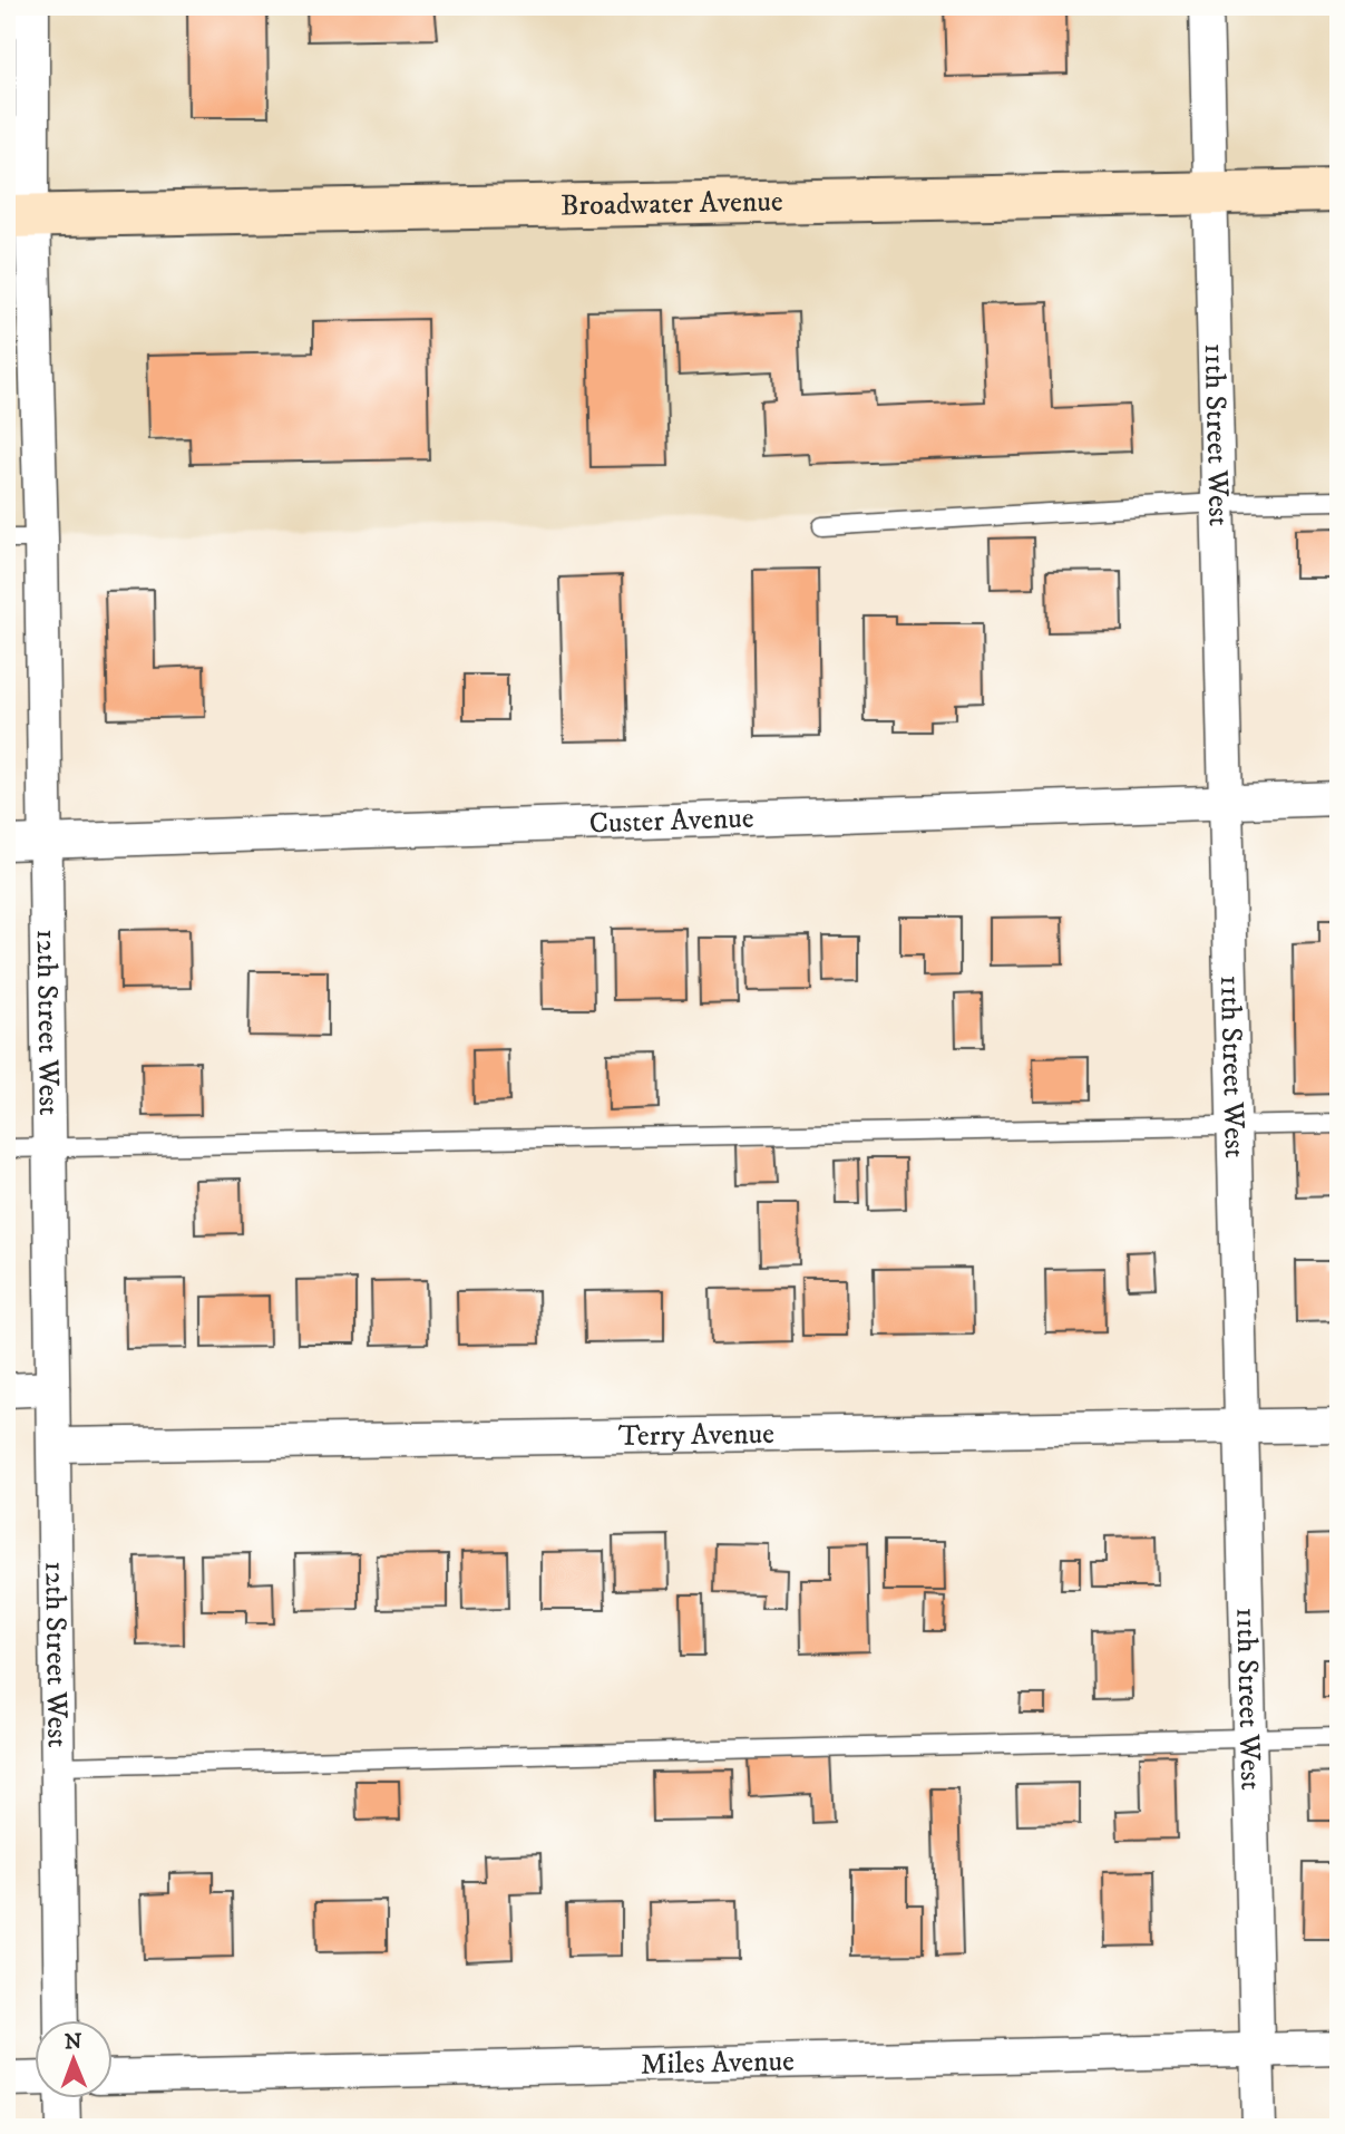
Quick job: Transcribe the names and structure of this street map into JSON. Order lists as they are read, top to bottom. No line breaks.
{"streets":{"main road":["Broadwater Avenue"],"street":["11th Street West","Custer Avenue","12th Street West","Terry Avenue","Miles Avenue"]},"crossings":[["Broadwater Avenue","11th Street West"],["Broadwater Avenue","12th Street West"],["11th Street West","Custer Avenue"],["11th Street West","Terry Avenue"],["11th Street West","Miles Avenue"],["Custer Avenue","12th Street West"],["12th Street West","Terry Avenue"]],"north":"top"}
